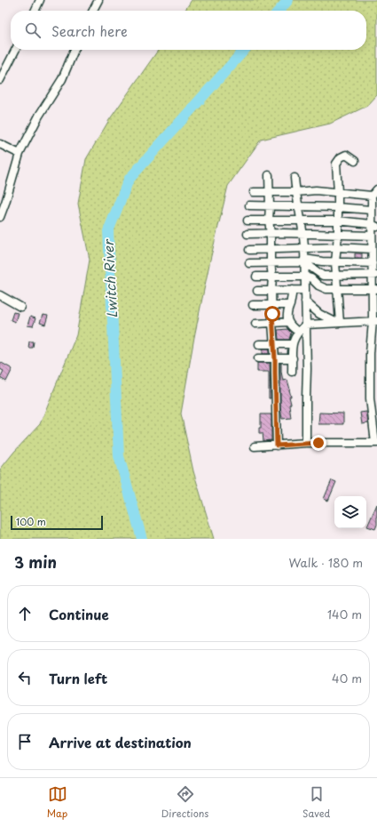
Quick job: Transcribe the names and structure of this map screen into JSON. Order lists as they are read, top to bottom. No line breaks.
{"water":["Lwitch River"],"scale_bar":"100 m","page":{"search":"Search here","scale":"100 m","heading":["3 min","Walk · 180 m"],"list":[["Continue","140 m"],["Turn left","40 m"],"Arrive at destination"],"nav":["Map","Directions","Saved"]}}
